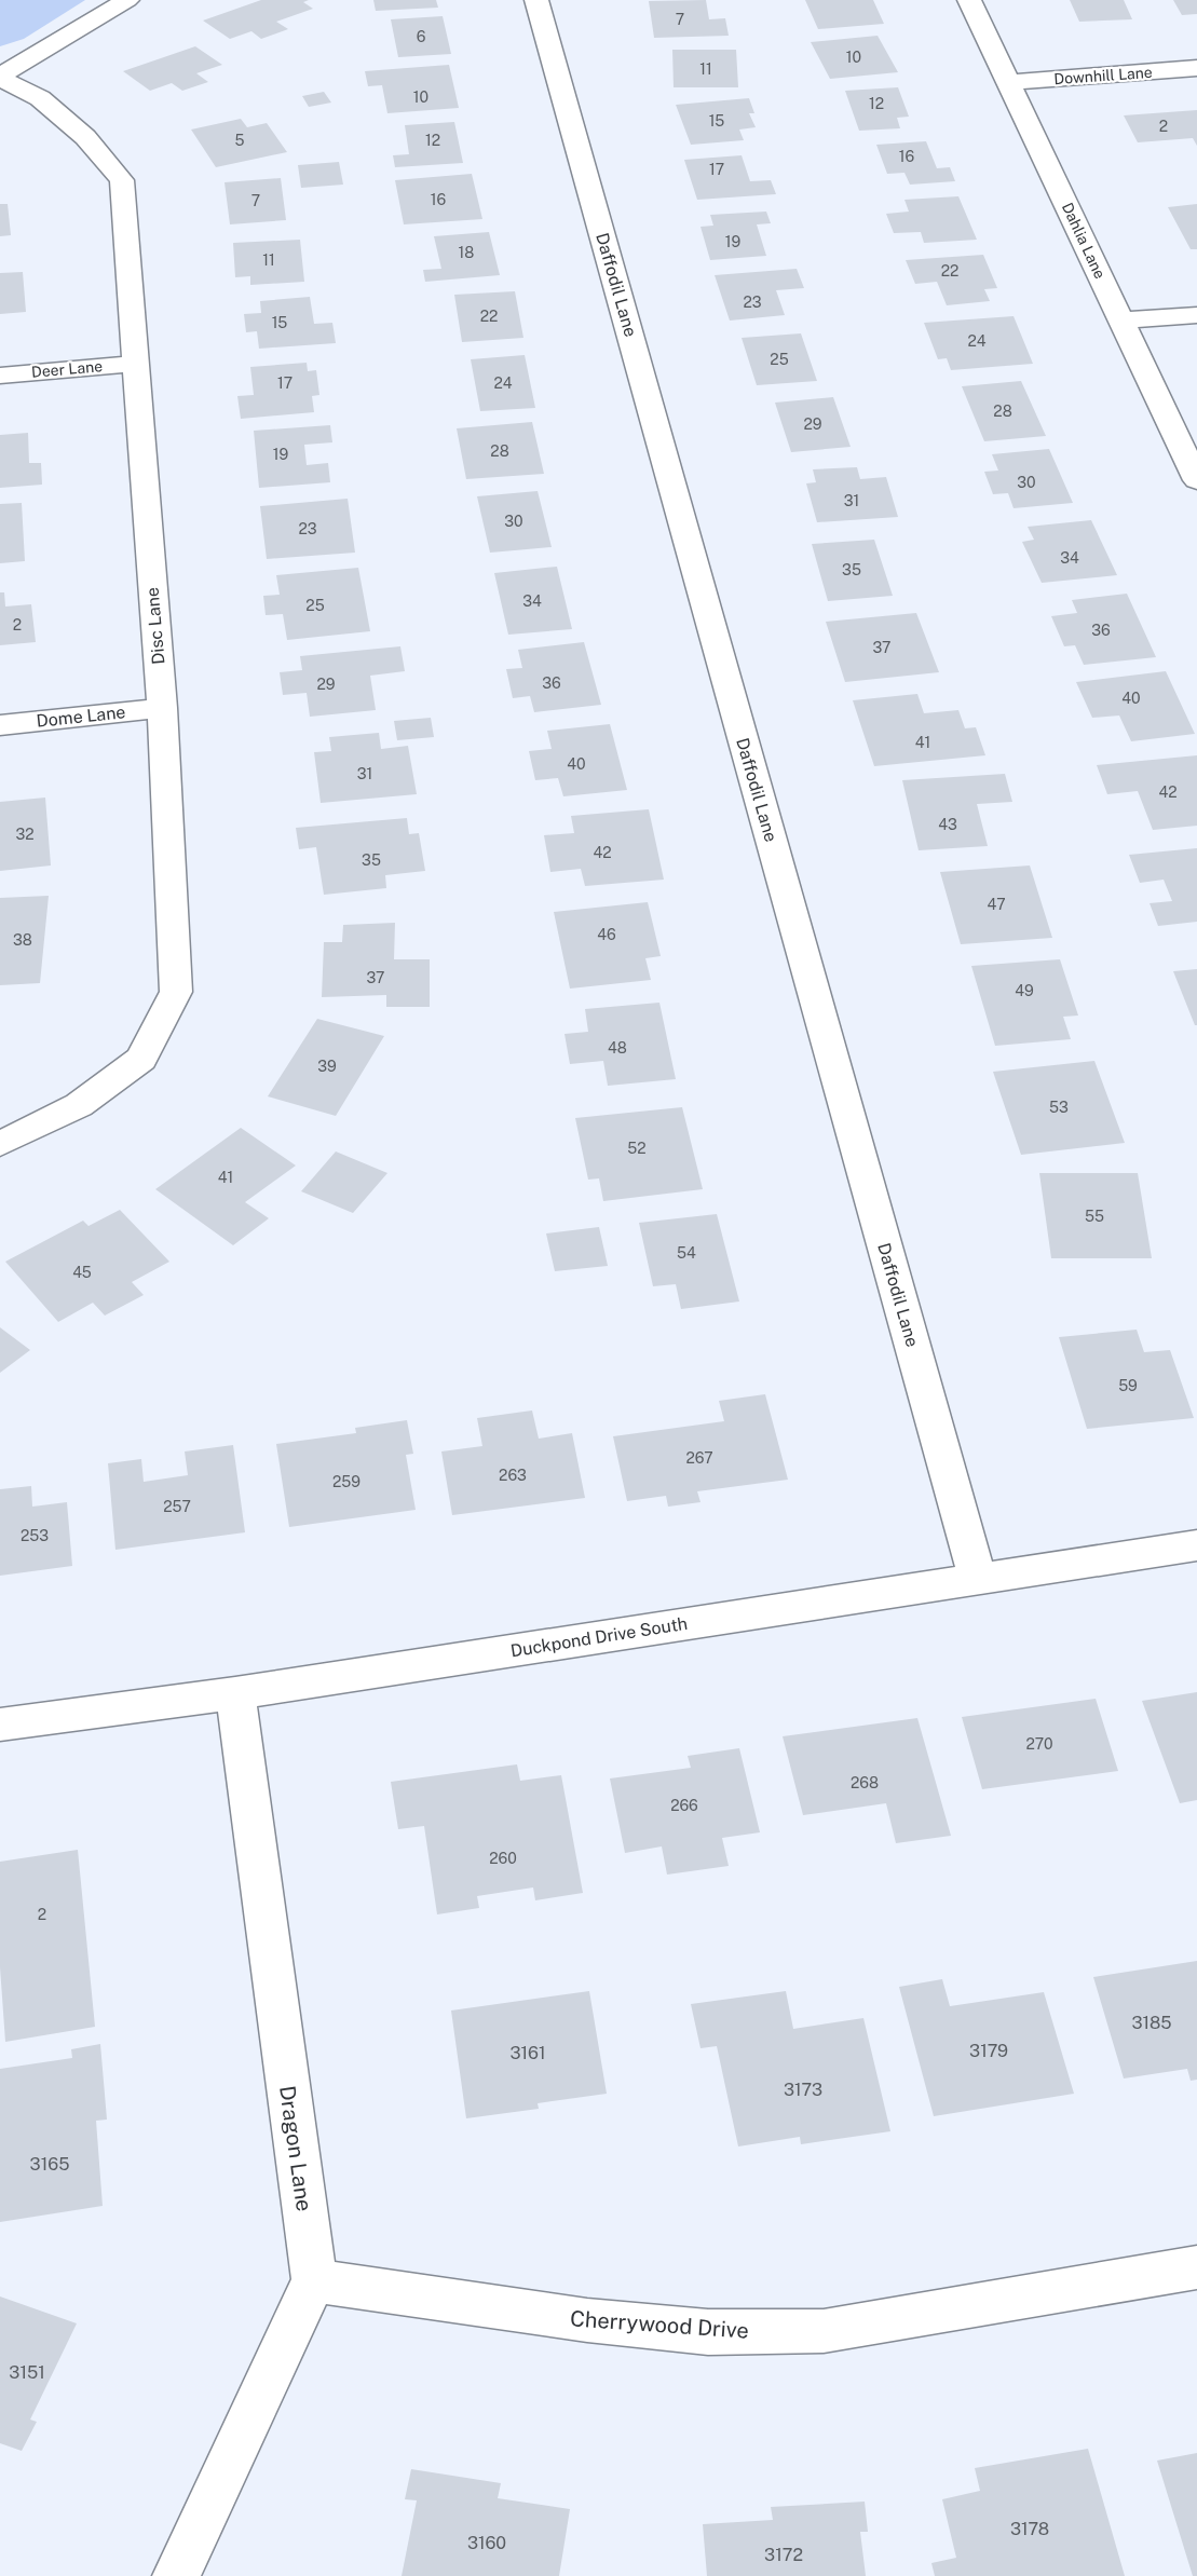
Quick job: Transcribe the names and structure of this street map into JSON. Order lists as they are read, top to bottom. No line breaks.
{"streets":{"street":["Downhill Lane","Dahlia Lane","Daffodil Lane","Deer Lane","Disc Lane","Dome Lane","Duckpond Drive South","Dragon Lane","Cherrywood Drive"]},"crossings":[["Downhill Lane","Dahlia Lane"],["Daffodil Lane","Duckpond Drive South"],["Deer Lane","Disc Lane"],["Disc Lane","Dome Lane"],["Duckpond Drive South","Dragon Lane"],["Dragon Lane","Cherrywood Drive"]],"house_numbers":["7","6","10","11","10","12","15","2","5","12","16","17","16","7","19","18","11","22","23","22","15","24","25","17","24","28","29","28","19","30","31","30","23","34","35","34","25","2","36","37","36","29","40","41","40","31","42","43","32","42","35","47","46","38","37","49","48","39","53","52","41","55","54","45","59","267","263","259","257","253","270","268","266","260","2","3185","3179","3161","3173","3165","3151","3178","3160","3172"]}
